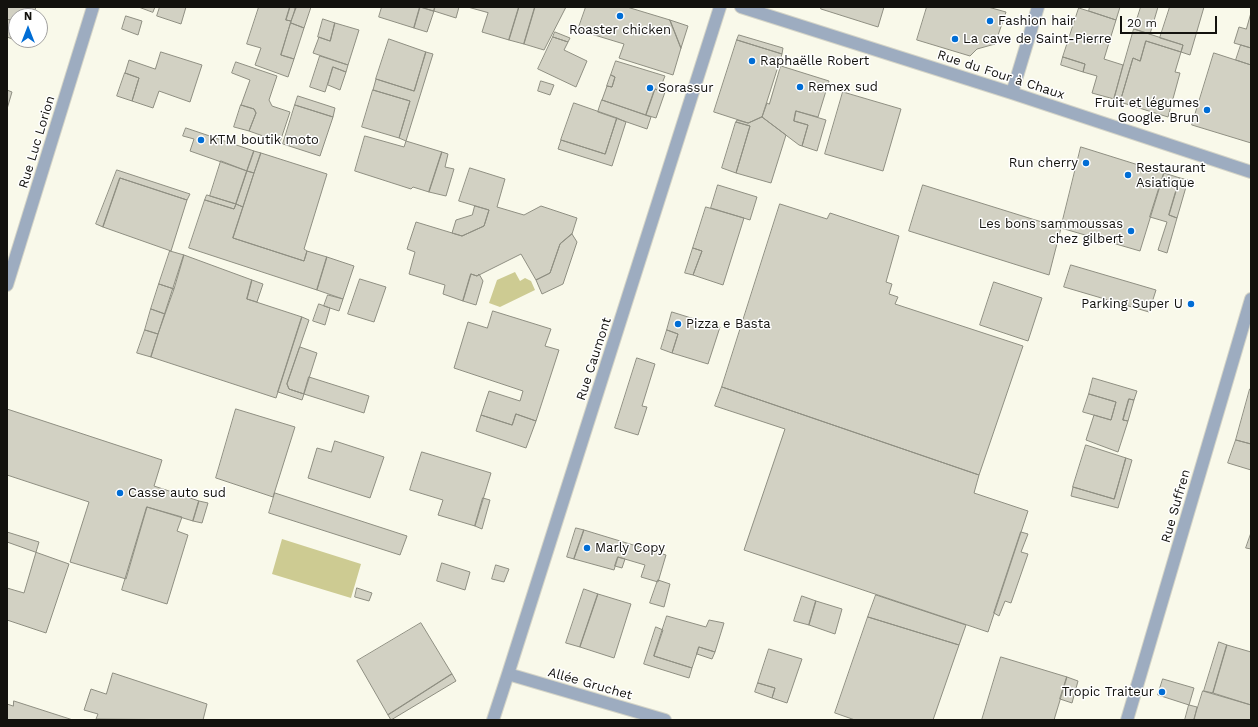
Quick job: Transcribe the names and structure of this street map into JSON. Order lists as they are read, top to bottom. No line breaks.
{"streets":{"street":["Rue du Four à Chaux","Rue Luc Lorion","Rue Caumont","Rue Suffren","Allée Gruchet"]},"crossings":[["Rue Caumont","Allée Gruchet"]],"places":["Roaster chicken","Fashion hair","La cave de Saint-Pierre","Raphaëlle Robert","Remex sud","Sorassur","Fruit et légumes Google. Brun","KTM boutik moto","Run cherry","Restaurant Asiatique","Les bons sammoussas chez gilbert","Parking Super U","Pizza e Basta","Casse auto sud","Marly Copy","Tropic Traiteur"],"scale_bar":"20 m","north":"top"}
